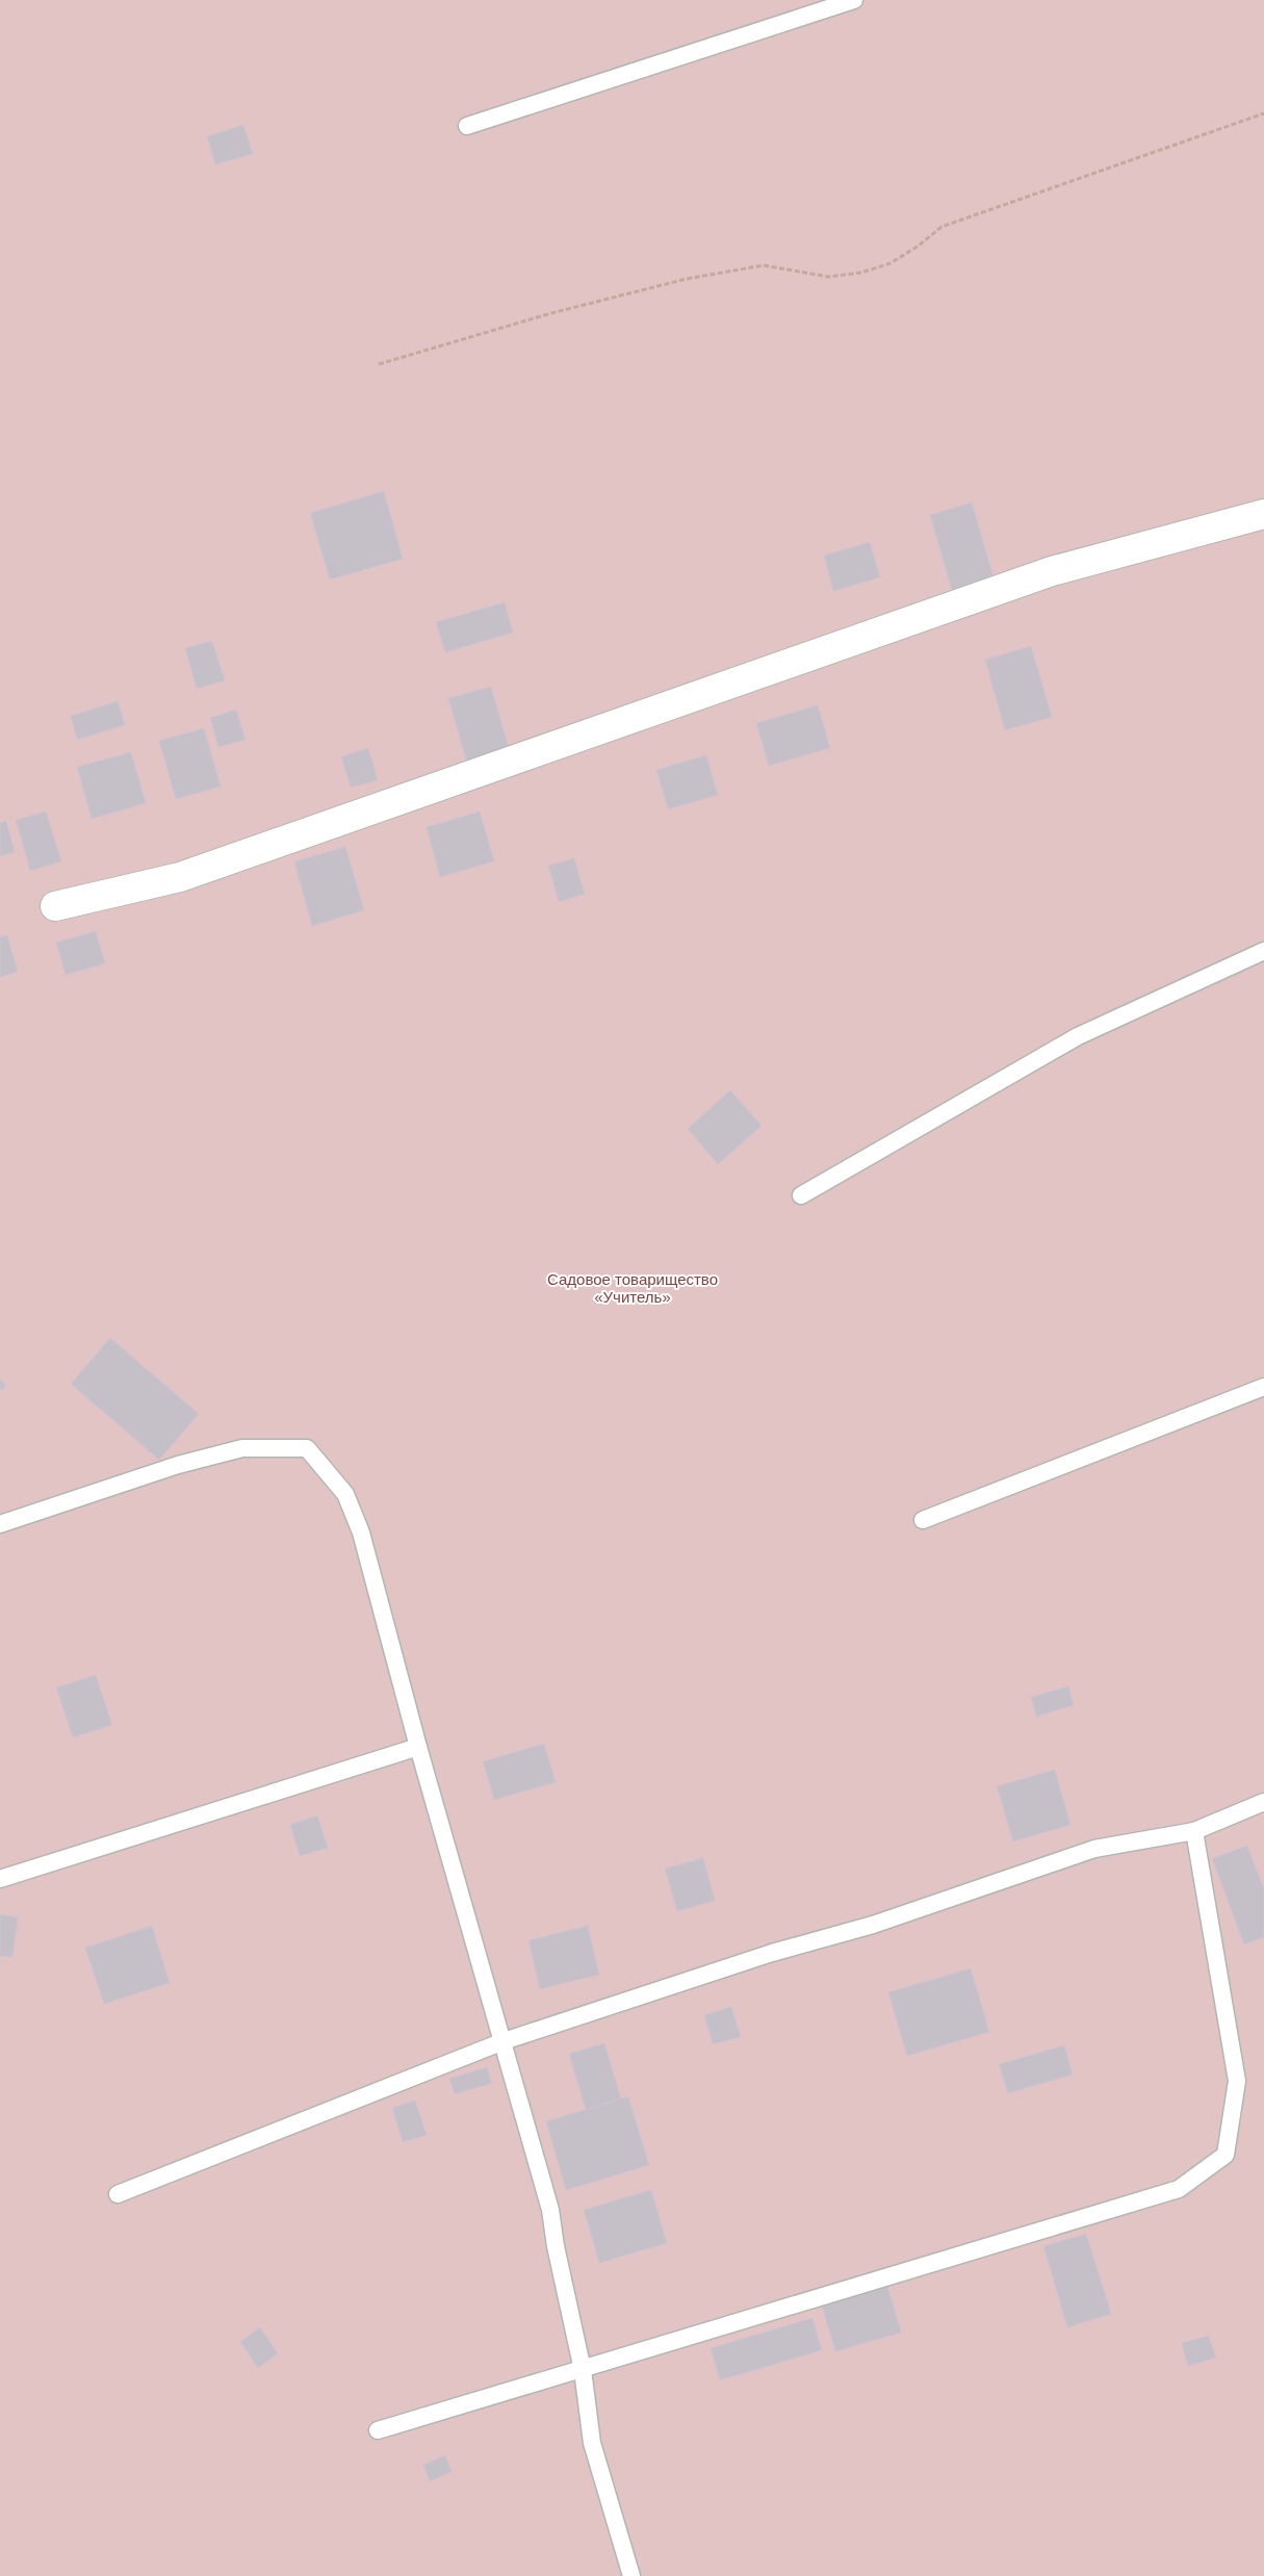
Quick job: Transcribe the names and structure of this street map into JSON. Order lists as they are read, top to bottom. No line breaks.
{"parks":["Садовое товарищество «Учитель»"]}
